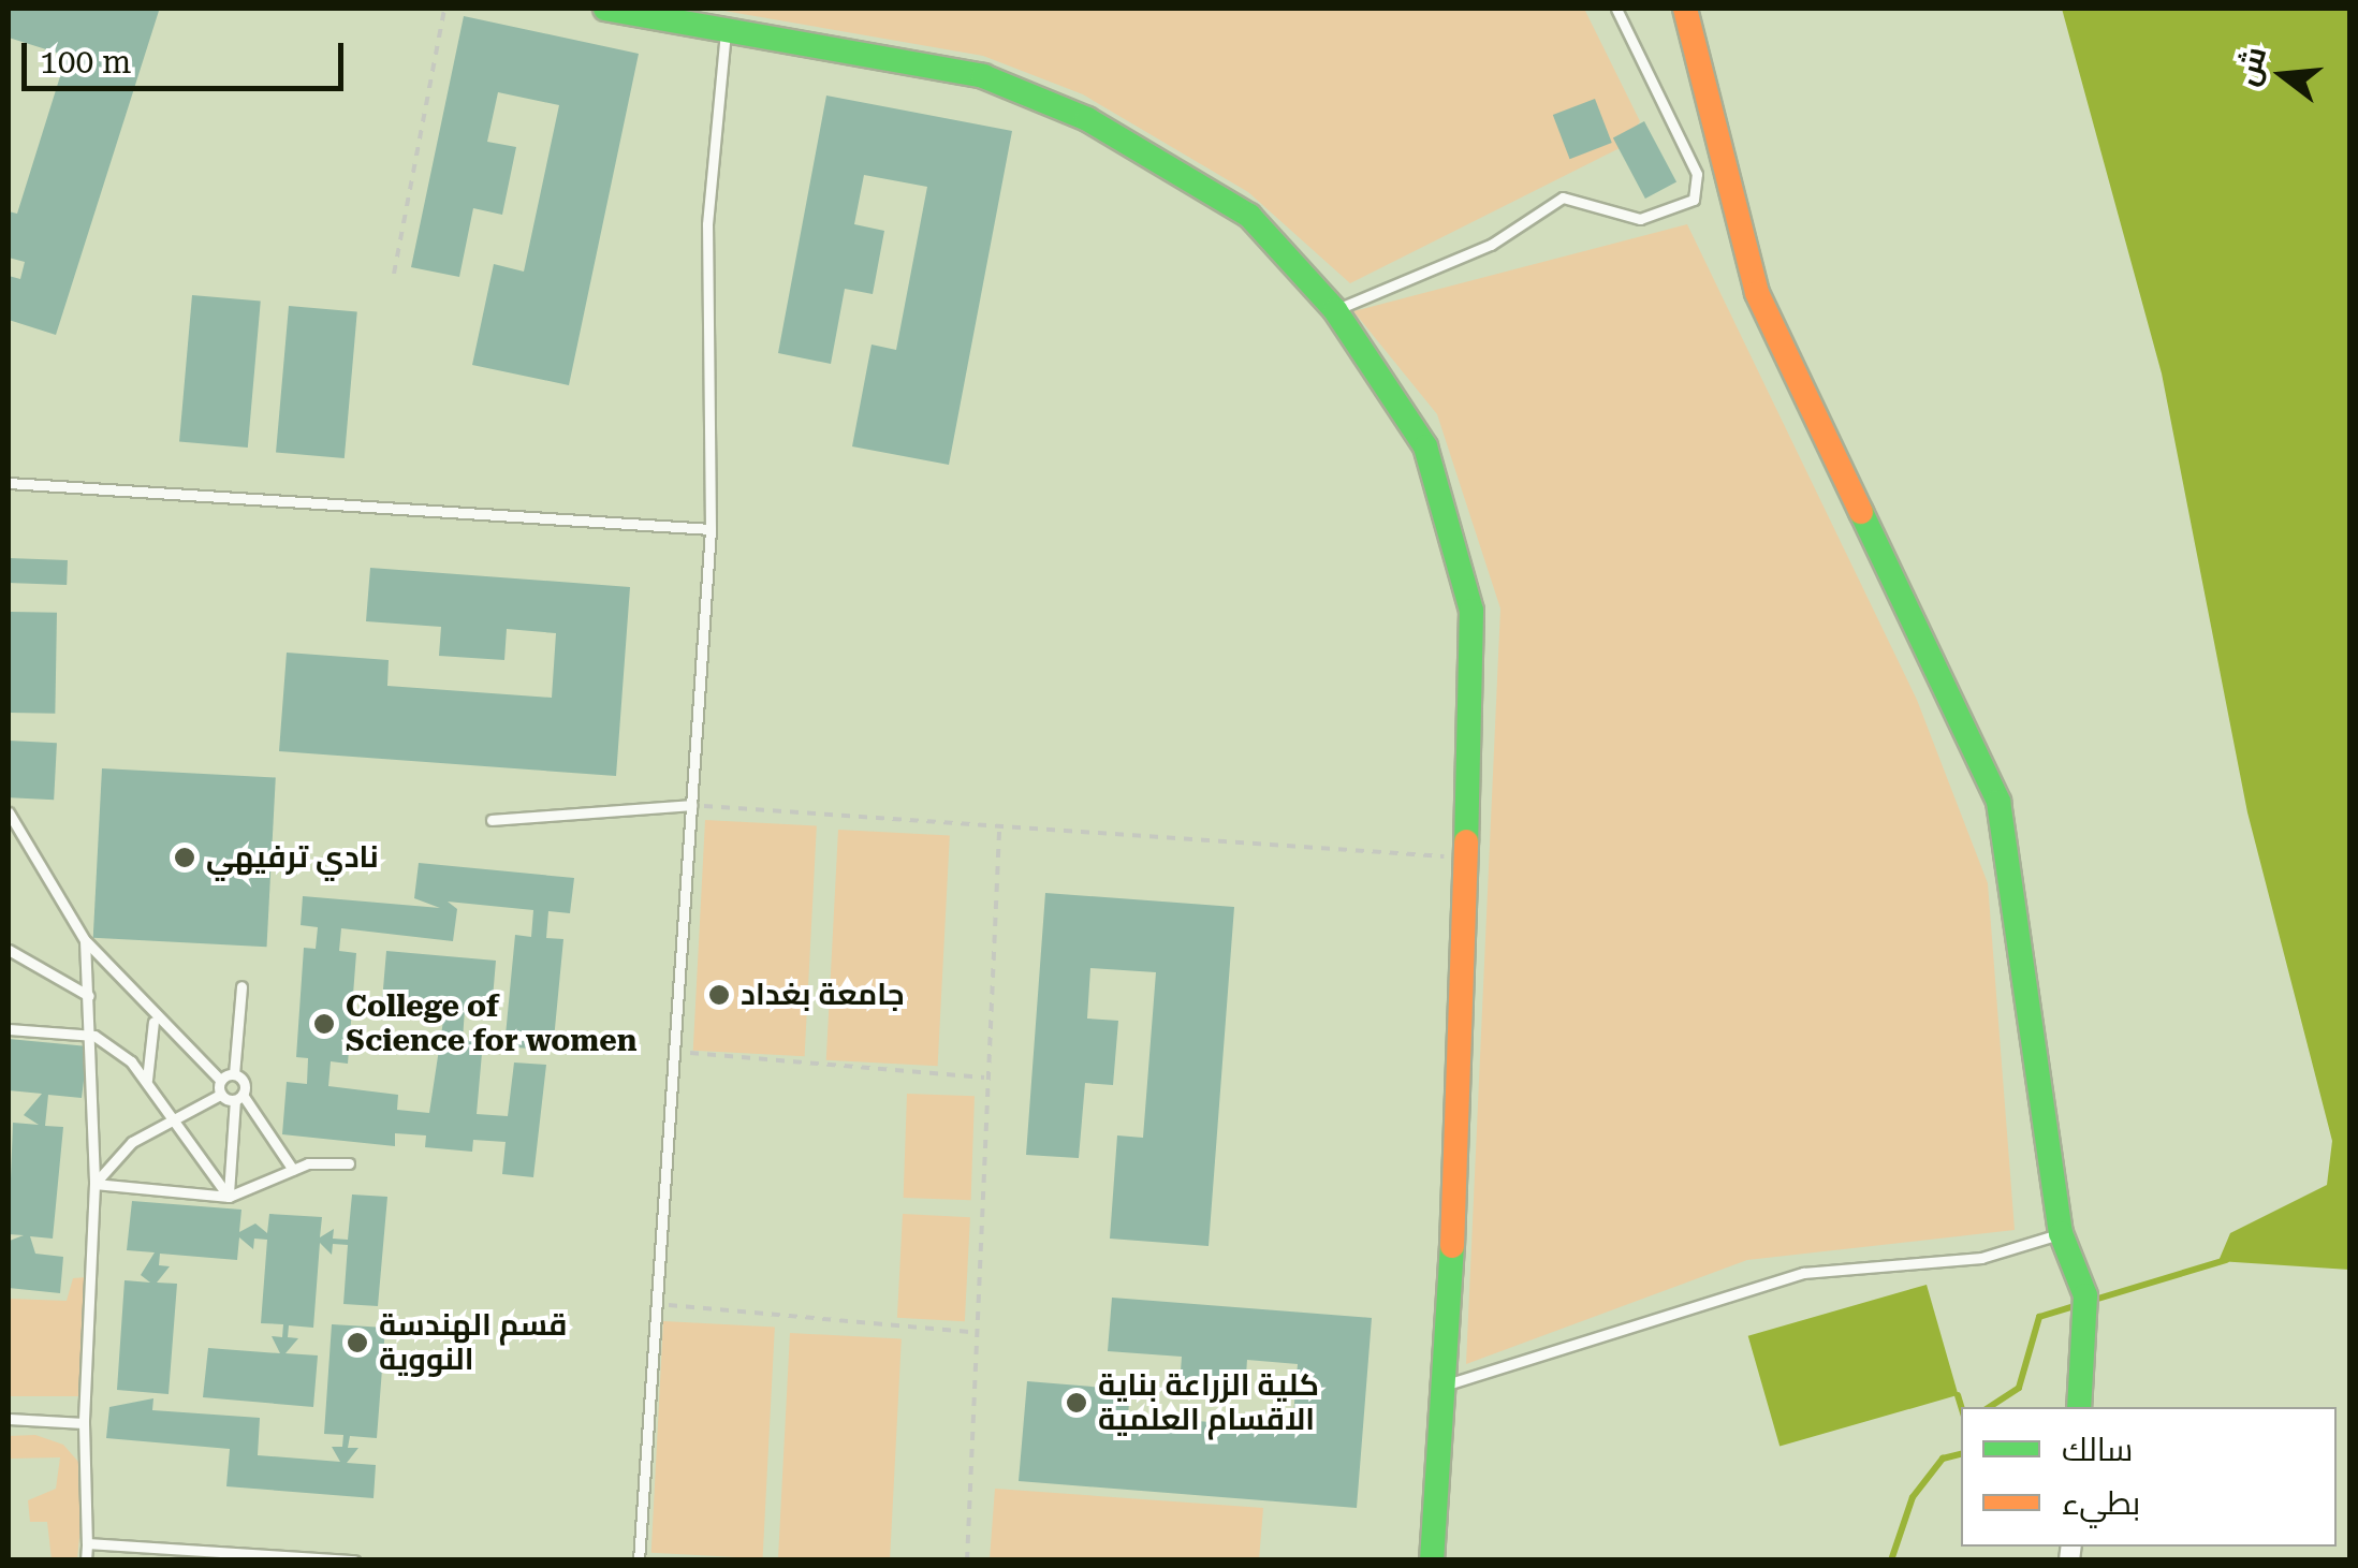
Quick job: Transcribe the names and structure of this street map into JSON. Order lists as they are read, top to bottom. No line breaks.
{"places":["نادي ترفيهي","جامعة بغداد","College of Science for women","قسم الهندسة النووية","كلية الزراعة بناية الاقسام العلمية"],"legend":["سالك","بطيء"],"scale_bar":"100 m","north":"left"}
